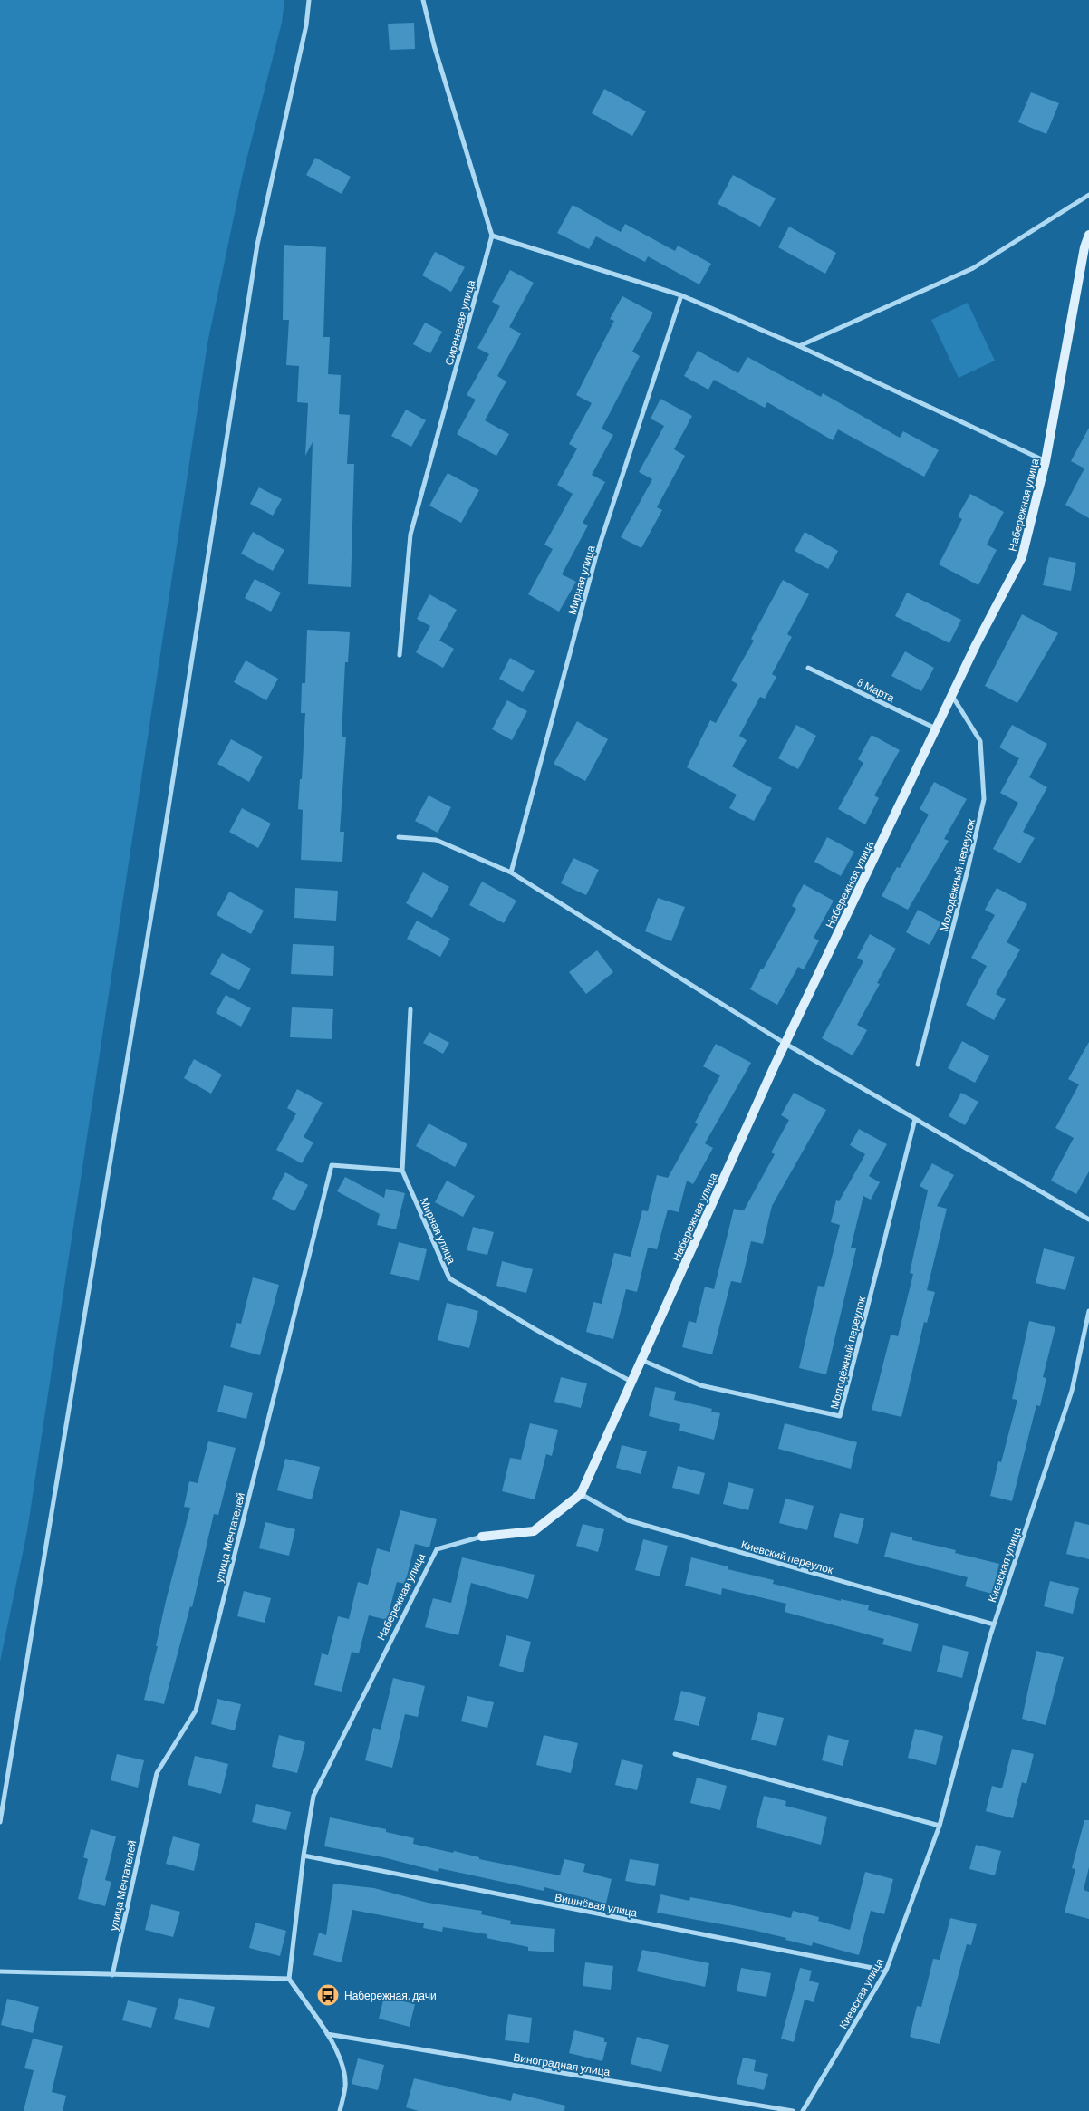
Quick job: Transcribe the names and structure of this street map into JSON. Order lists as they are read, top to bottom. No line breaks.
{"streets":{"street":["Сиреневая улица","Набережная улица","Мирная улица","8 Марта","Молодёжный переулок","улица Мечтателей","Киевский переулок","Киевская улица","Вишнёвая улица","Виноградная улица"]},"crossings":[["Набережная улица","Мирная улица"],["Набережная улица","8 Марта"],["Набережная улица","Молодёжный переулок"],["Набережная улица","Киевский переулок"],["Набережная улица","Вишнёвая улица"],["Мирная улица","улица Мечтателей"],["Киевский переулок","Киевская улица"],["Киевская улица","Вишнёвая улица"]],"places":{"bus stop":["Набережная, дачи"]}}
